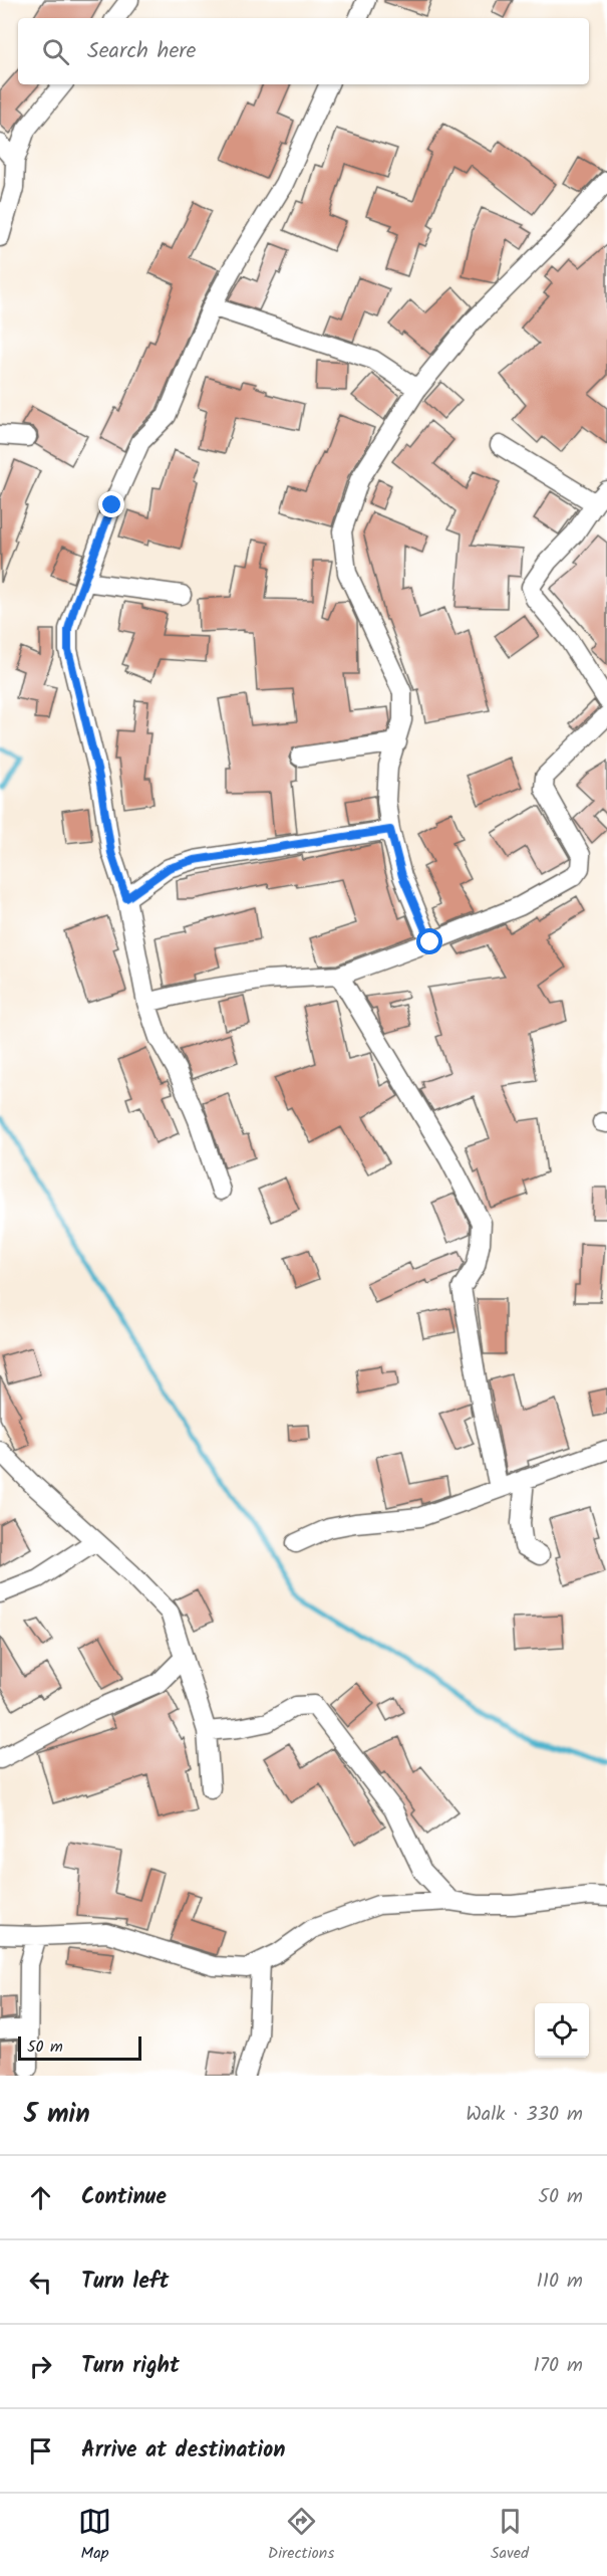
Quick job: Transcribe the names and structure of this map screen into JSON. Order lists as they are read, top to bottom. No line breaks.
{"scale_bar":"50 m","page":{"search":"Search here","scale":"50 m","heading":["5 min","Walk · 330 m"],"list":[["Continue","50 m"],["Turn left","110 m"],["Turn right","170 m"],"Arrive at destination"],"nav":["Map","Directions","Saved"]}}
